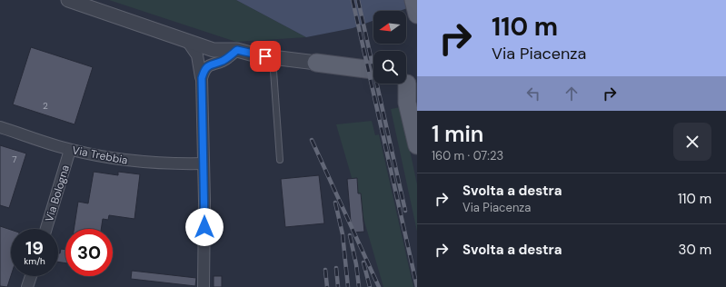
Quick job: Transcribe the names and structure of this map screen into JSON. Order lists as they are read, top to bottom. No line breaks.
{"streets":{"street":["Via Trebbia","Via Bologna"]},"crossings":[["Via Trebbia","Via Bologna"]],"house_numbers":["2","7"],"north":"left","page":{"turn":["110 m","Via Piacenza"],"heading":["1 min","160 m · 07:23"],"list":[{"name":"Svolta a destra","note":"Via Piacenza","value":"110 m"},{"name":"Svolta a destra","value":"30 m"}],"speed":"19 km/h","limit":"30"}}
